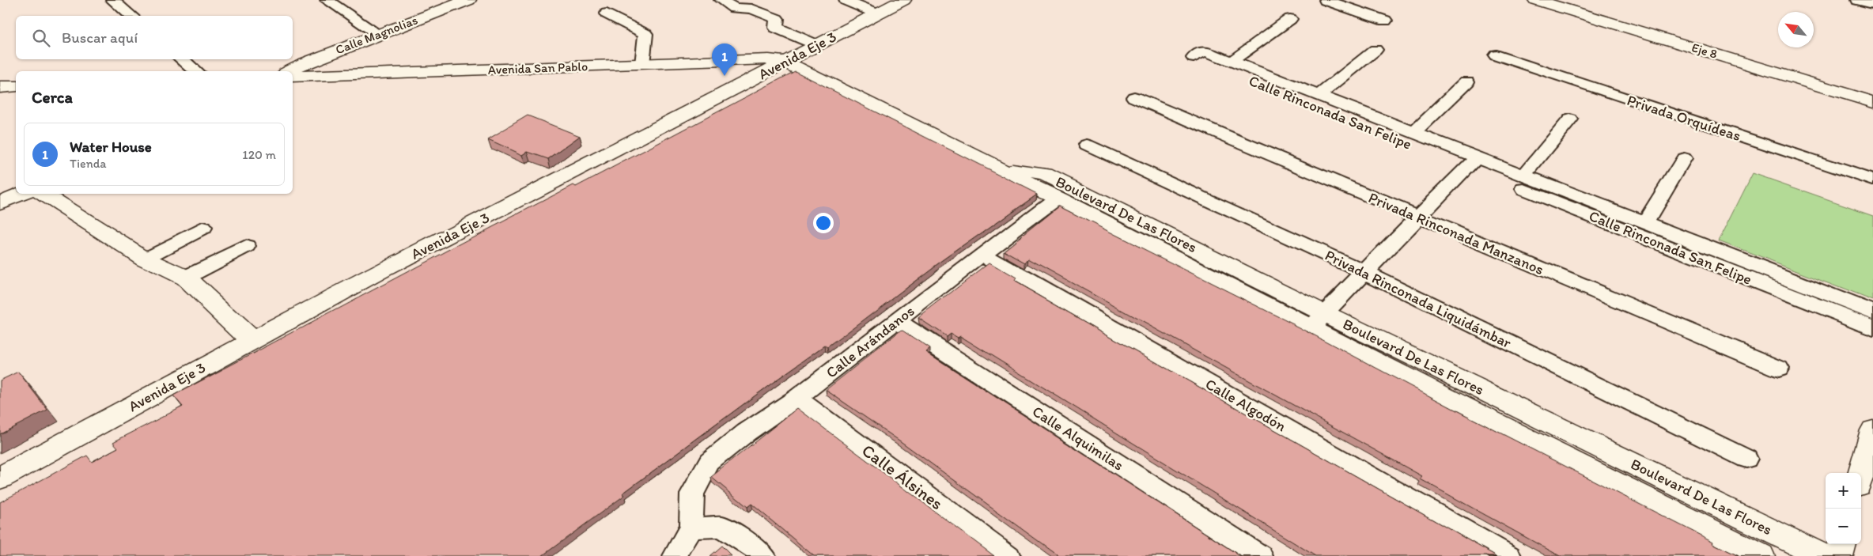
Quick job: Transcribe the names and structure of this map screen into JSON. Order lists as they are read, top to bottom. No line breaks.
{"streets":{"main road":["Calle Magnolias","Eje 8","Avenida Eje 3","Avenida San Pablo","Boulevard De Las Flores"],"street":["Calle Rinconada San Felipe","Privada Orquídeas","Privada Rinconada Manzanos","Privada Rinconada Liquidámbar","Calle Arándanos","Calle Algodón","Calle Alquimilas","Calle Álsines"]},"crossings":[["Avenida Eje 3","Avenida San Pablo"],["Avenida Eje 3","Boulevard De Las Flores"],["Avenida San Pablo","Boulevard De Las Flores"],["Boulevard De Las Flores","Calle Arándanos"],["Calle Arándanos","Calle Algodón"],["Calle Arándanos","Calle Alquimilas"],["Calle Arándanos","Calle Álsines"]],"north":"top left","page":{"search":"Buscar aquí","pins":"1","heading":"Cerca","list":[{"mark":"1","name":"Water House","note":"Tienda","value":"120 m"}],"map_buttons":["+","−"]}}
